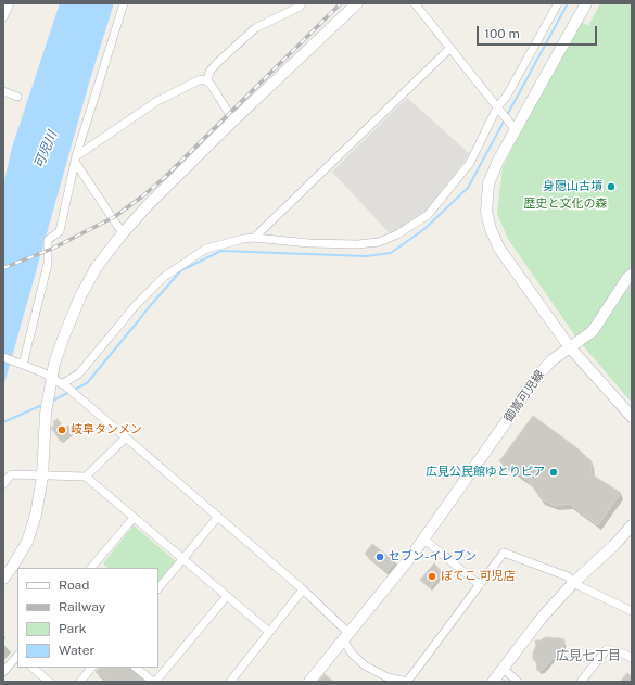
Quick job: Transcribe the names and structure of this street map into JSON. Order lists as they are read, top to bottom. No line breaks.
{"streets":{"street":["御嵩可児線"]},"districts":["広見七丁目"],"water":["可児川"],"parks":["歴史と文化の森"],"places":["身隠山古墳","岐阜タンメン","広見公民館ゆとりピア","セブン-イレブン","ぼてこ 可児店"],"legend":["Road","Railway","Park","Water"],"scale_bar":"100 m"}
